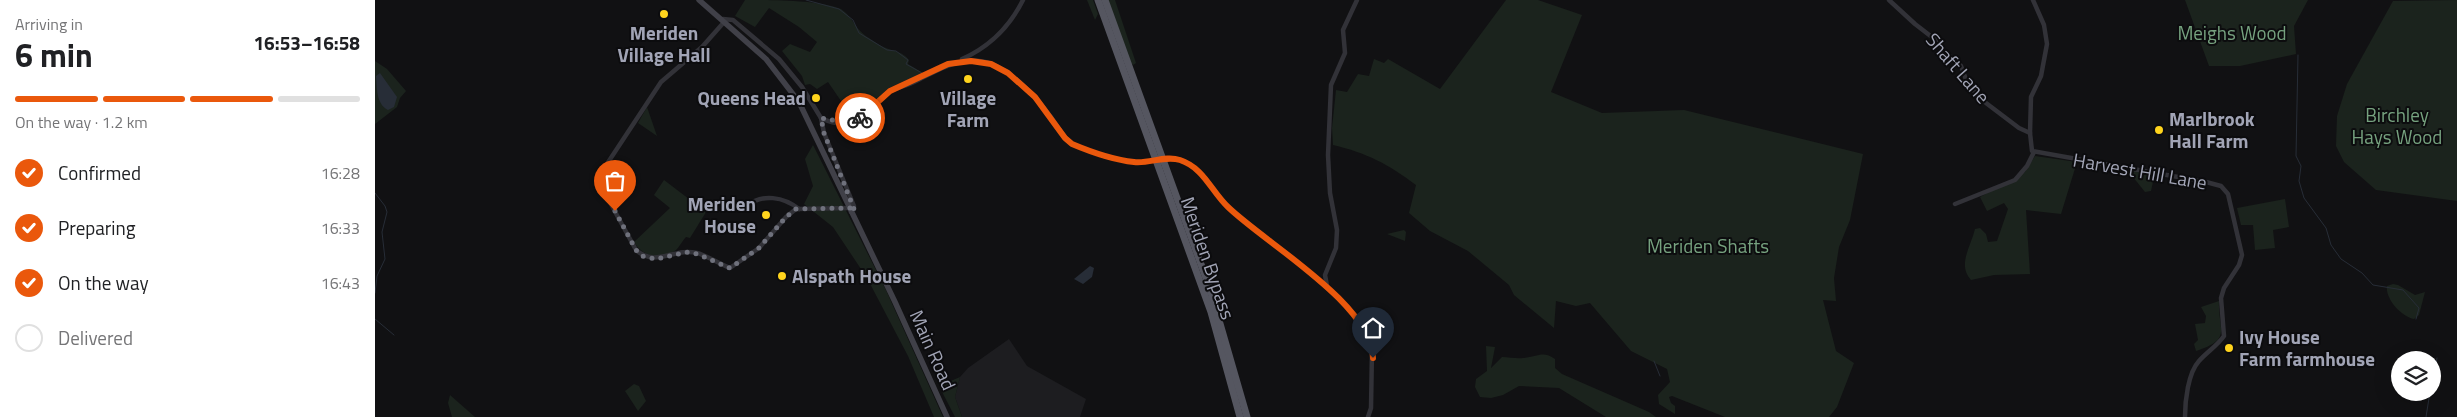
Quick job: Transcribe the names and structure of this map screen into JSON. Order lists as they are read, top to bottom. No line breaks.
{"streets":{"highway":["Meriden Bypass"],"main road":["Main Road"],"street":["Shaft Lane","Harvest Hill Lane"]},"parks":["Meighs Wood","Birchley Hays Wood","Meriden Shafts"],"places":["Meriden Village Hall","Village Farm","Queens Head","Marlbrook Hall Farm","Meriden House","Alspath House","Ivy House Farm farmhouse"],"page":{"heading":["6 min","Arriving in","16:53–16:58"],"bar":"On the way · 1.2 km","list":[["Confirmed","16:28"],["Preparing","16:33"],["On the way","16:43"],"Delivered"]}}
